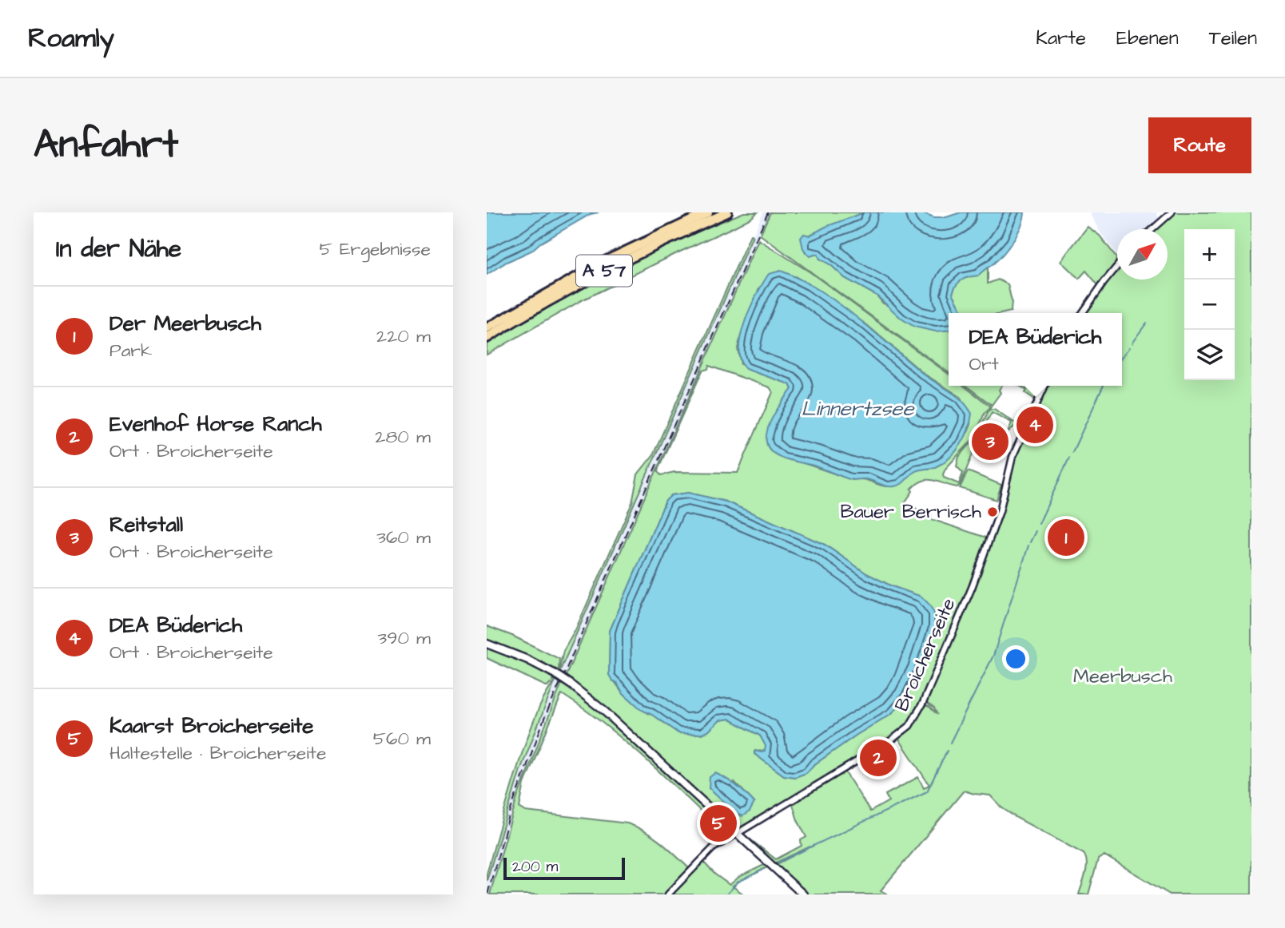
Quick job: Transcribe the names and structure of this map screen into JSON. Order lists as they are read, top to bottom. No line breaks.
{"streets":{"highway":["A 57"],"street":["Broicherseite"]},"water":["Linnertzsee"],"parks":["Meerbusch"],"places":["Bauer Berrisch"],"scale_bar":"200 m","north":"top right","page":{"header":"Roamly","nav":["Karte","Ebenen","Teilen"],"buttons":"Route","title":"Anfahrt","heading":["In der Nähe","5 Ergebnisse"],"map_buttons":["+","−"],"list":[{"mark":"1","name":"Der Meerbusch","note":"Park","value":"220 m"},{"mark":"2","name":"Evenhof Horse Ranch","note":"Ort · Broicherseite","value":"280 m"},{"mark":"3","name":"Reitstall","note":"Ort · Broicherseite","value":"360 m"},{"mark":"4","name":"DEA Büderich","note":"Ort · Broicherseite","value":"390 m"},{"mark":"5","name":"Kaarst Broicherseite","note":"Haltestelle · Broicherseite","value":"560 m"}],"popup":["DEA Büderich","Ort"],"pins":["4","3","1","2","5"],"scale":"200 m"}}
